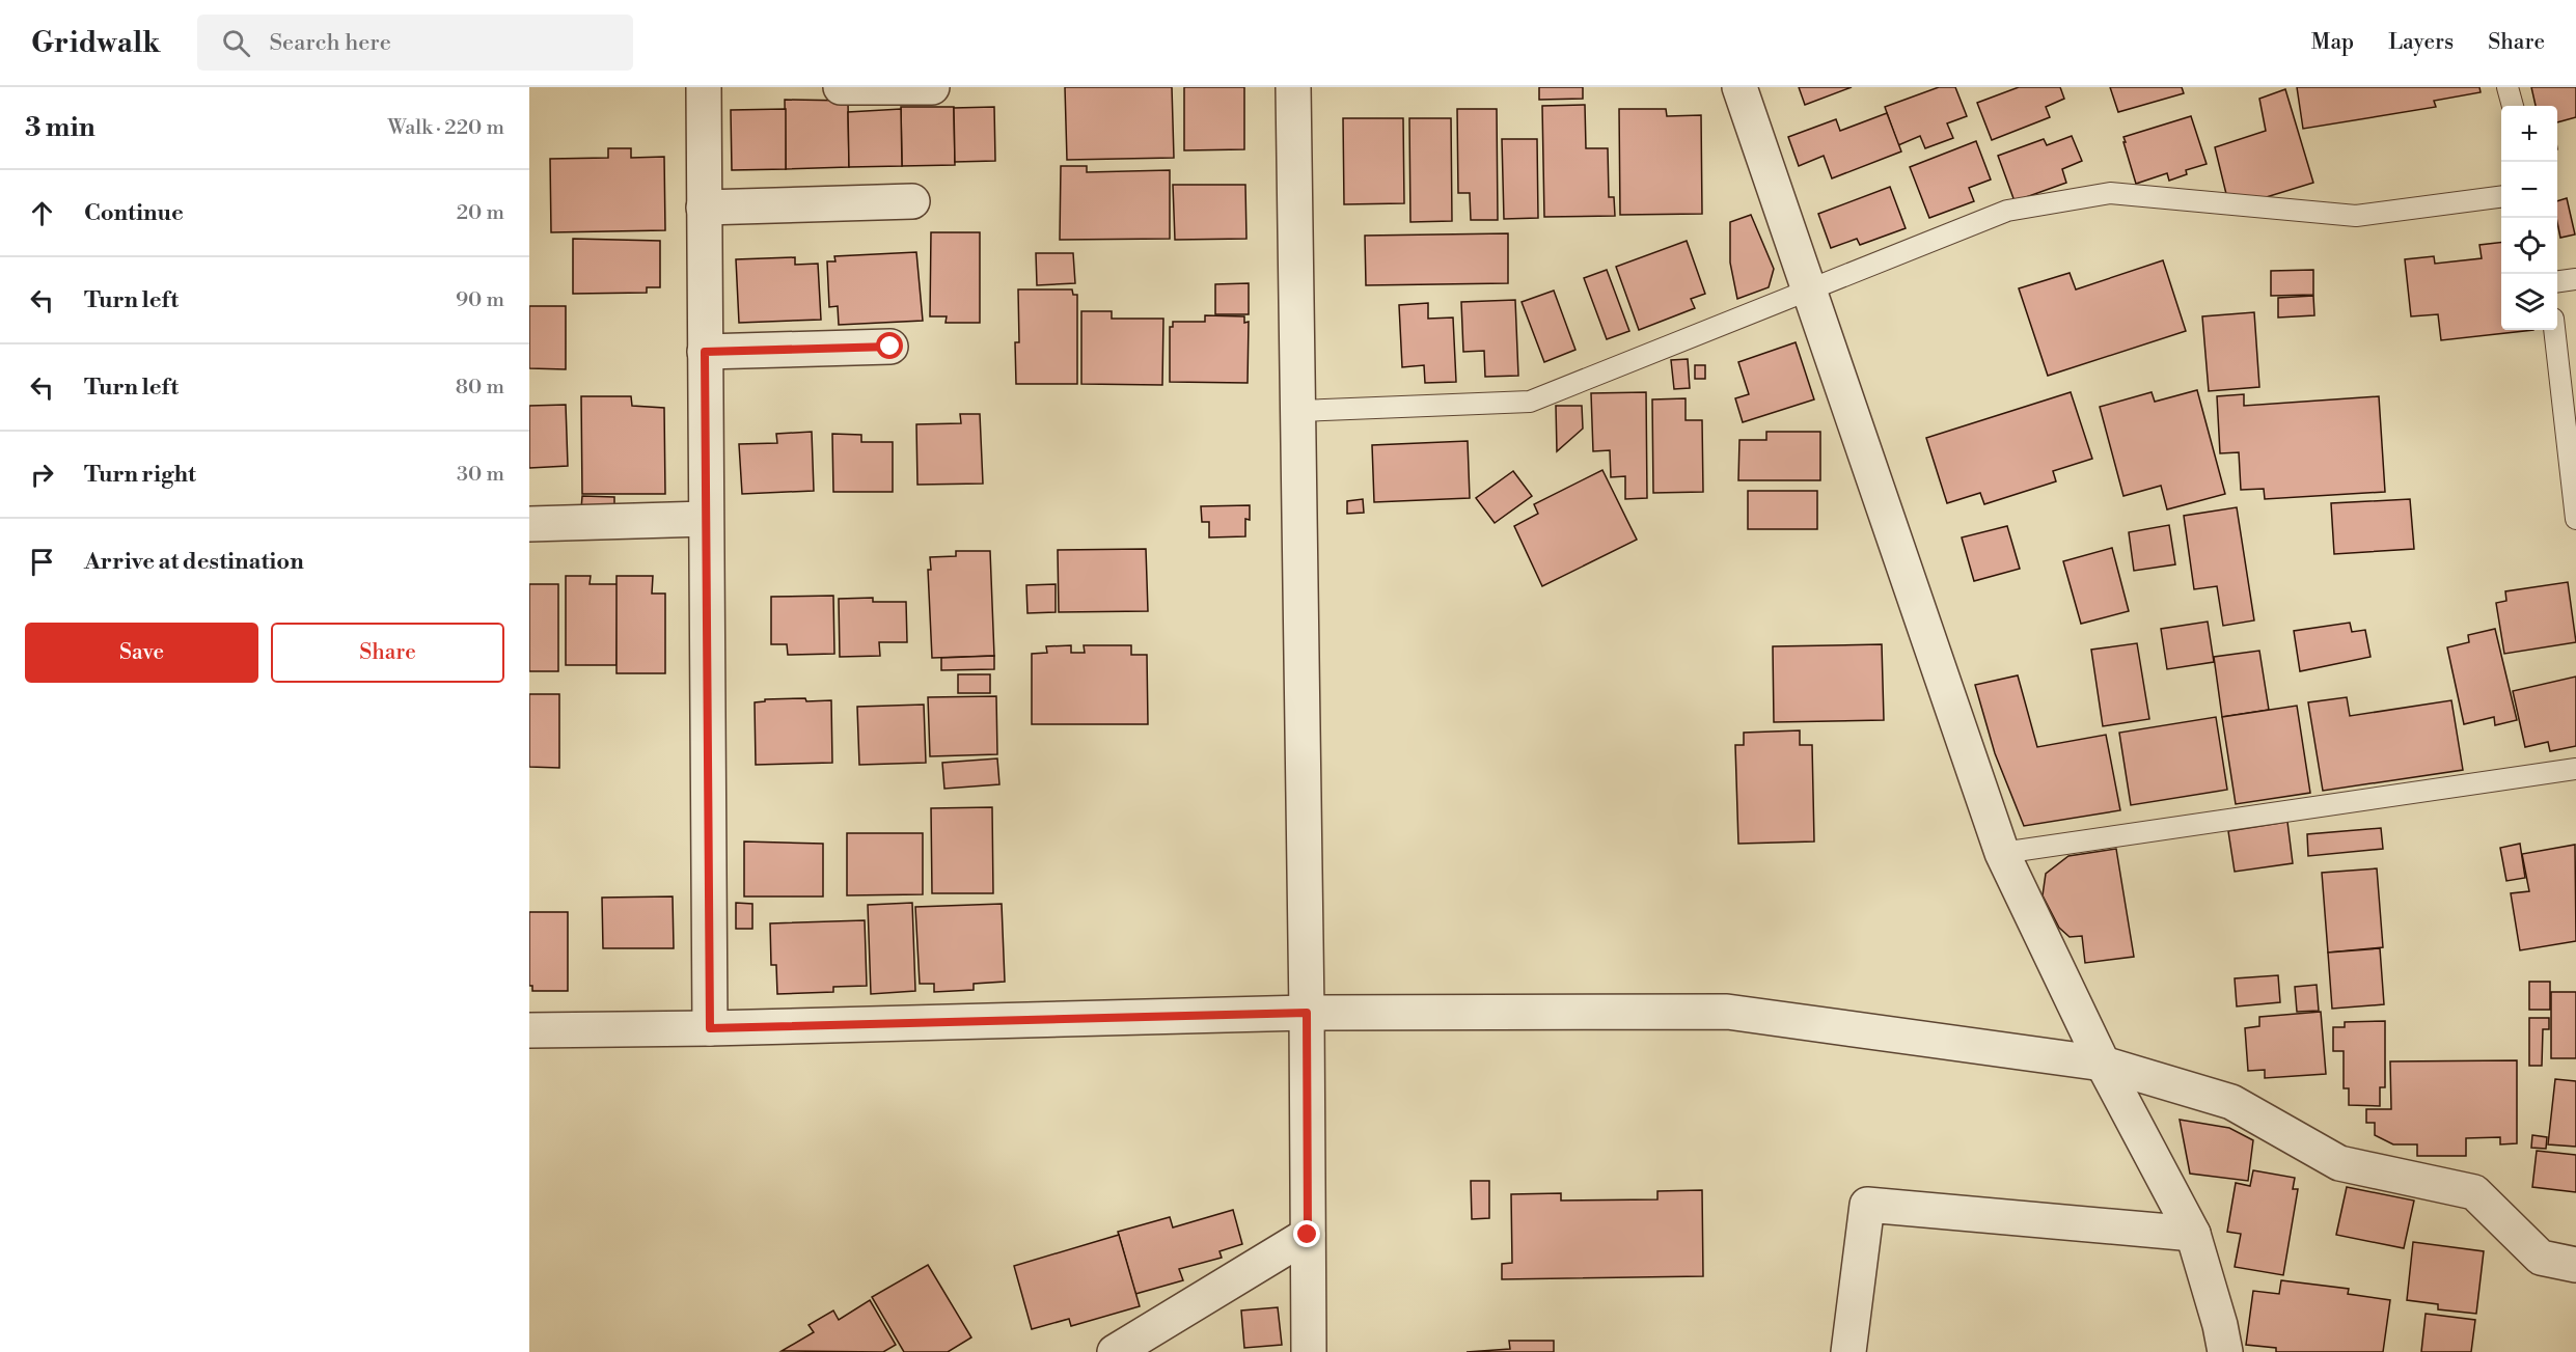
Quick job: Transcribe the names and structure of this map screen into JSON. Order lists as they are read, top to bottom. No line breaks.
{"page":{"header":"Gridwalk","search":"Search here","nav":["Map","Layers","Share"],"heading":["3 min","Walk · 220 m"],"map_buttons":["+","−"],"list":[["Continue","20 m"],["Turn left","90 m"],["Turn left","80 m"],["Turn right","30 m"],"Arrive at destination"],"buttons":["Save","Share"]}}
